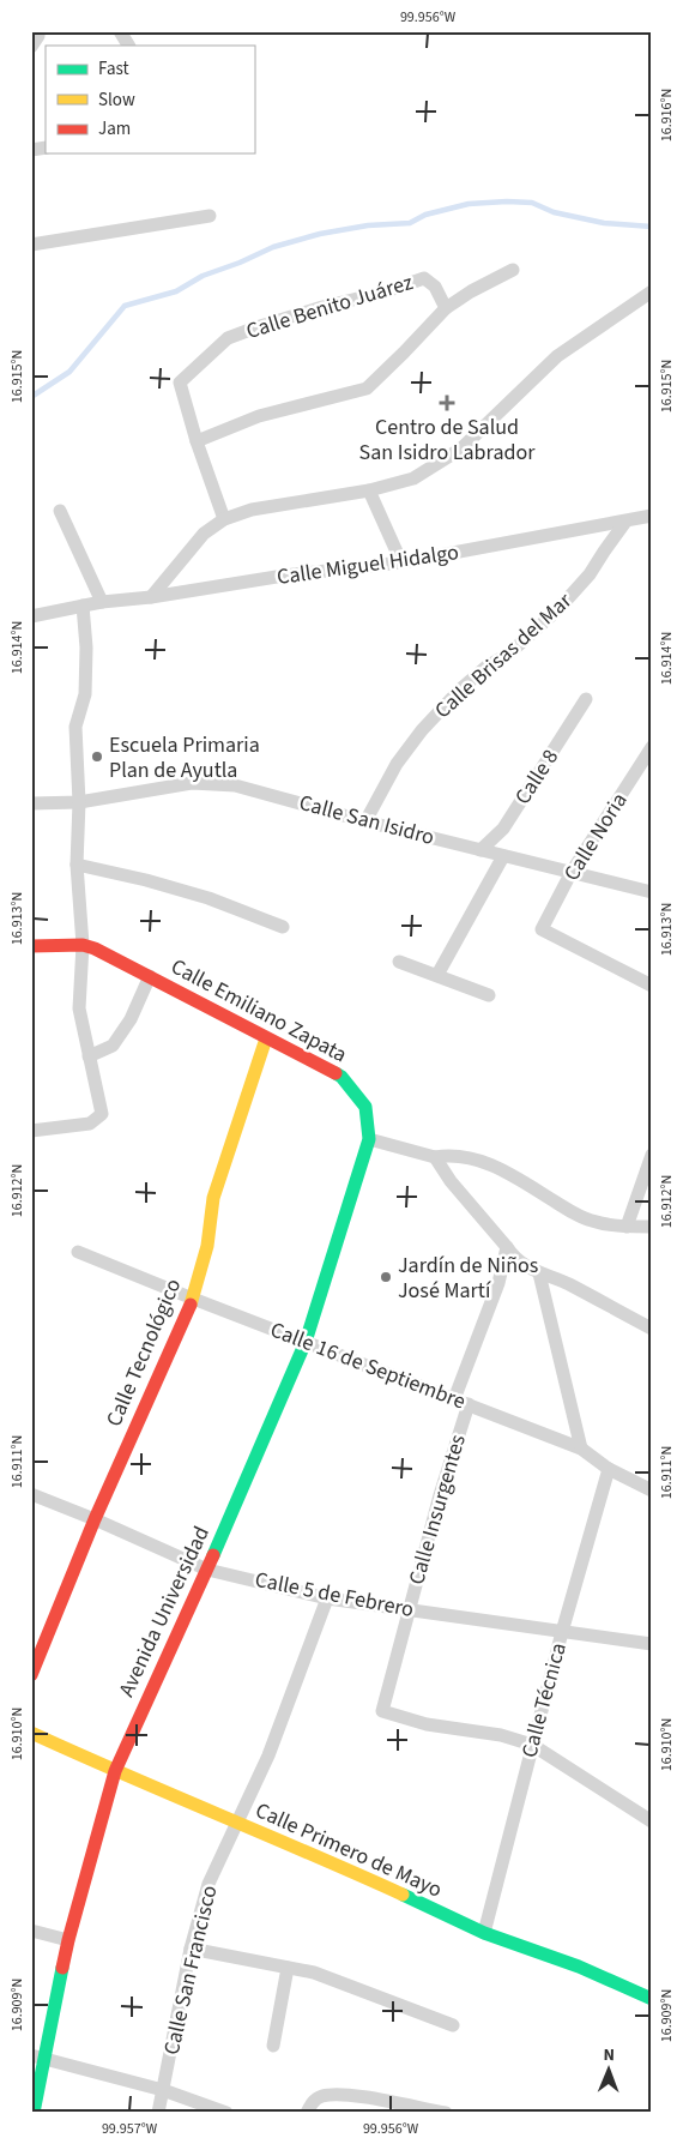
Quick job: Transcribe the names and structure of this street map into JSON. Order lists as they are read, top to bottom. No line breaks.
{"streets":{"street":["Calle Benito Juárez","Calle Miguel Hidalgo","Calle Brisas del Mar","Calle 8","Calle San Isidro","Calle Noria","Calle Emiliano Zapata","Calle Tecnológico","Calle 16 de Septiembre","Calle Insurgentes","Calle 5 de Febrero","Avenida Universidad","Calle Técnica","Calle Primero de Mayo","Calle San Francisco"]},"crossings":[["Calle Miguel Hidalgo","Calle Brisas del Mar"],["Calle Brisas del Mar","Calle San Isidro"],["Calle 8","Calle San Isidro"],["Calle San Isidro","Calle Noria"],["Calle Emiliano Zapata","Calle Tecnológico"],["Calle Emiliano Zapata","Avenida Universidad"],["Calle Tecnológico","Calle 16 de Septiembre"],["Calle Tecnológico","Calle 5 de Febrero"],["Calle 16 de Septiembre","Calle Insurgentes"],["Calle 16 de Septiembre","Avenida Universidad"],["Calle 16 de Septiembre","Calle Técnica"],["Calle Insurgentes","Calle 5 de Febrero"],["Calle Insurgentes","Calle Técnica"],["Calle 5 de Febrero","Avenida Universidad"],["Calle 5 de Febrero","Calle Técnica"],["Calle 5 de Febrero","Calle San Francisco"],["Avenida Universidad","Calle Primero de Mayo"],["Calle Técnica","Calle Primero de Mayo"],["Calle Primero de Mayo","Calle San Francisco"]],"places":{"health":["Centro de Salud San Isidro Labrador"],"other":["Escuela Primaria Plan de Ayutla","Jardín de Niños José Martí"]},"legend":["Fast","Slow","Jam"],"north":"top","coordinates":["99.956°W","16.916°N","16.915°N","16.914°N","16.913°N","16.912°N","16.911°N","16.910°N","16.909°N","99.957°W"]}
